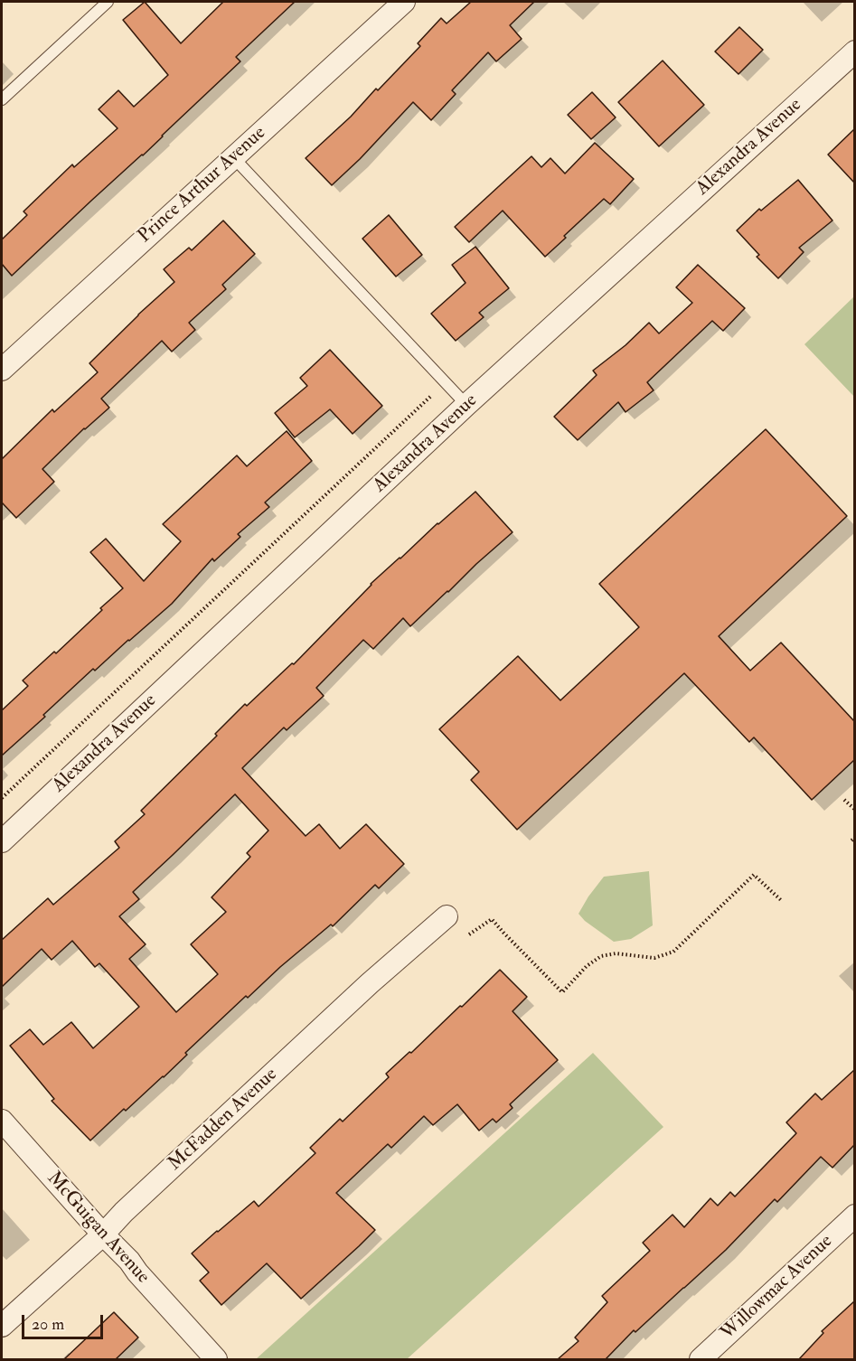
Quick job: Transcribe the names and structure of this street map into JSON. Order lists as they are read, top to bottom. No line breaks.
{"streets":{"street":["Alexandra Avenue","Prince Arthur Avenue","McFadden Avenue","McGuigan Avenue","Willowmac Avenue"]},"crossings":[["McFadden Avenue","McGuigan Avenue"]],"scale_bar":"20 m"}
